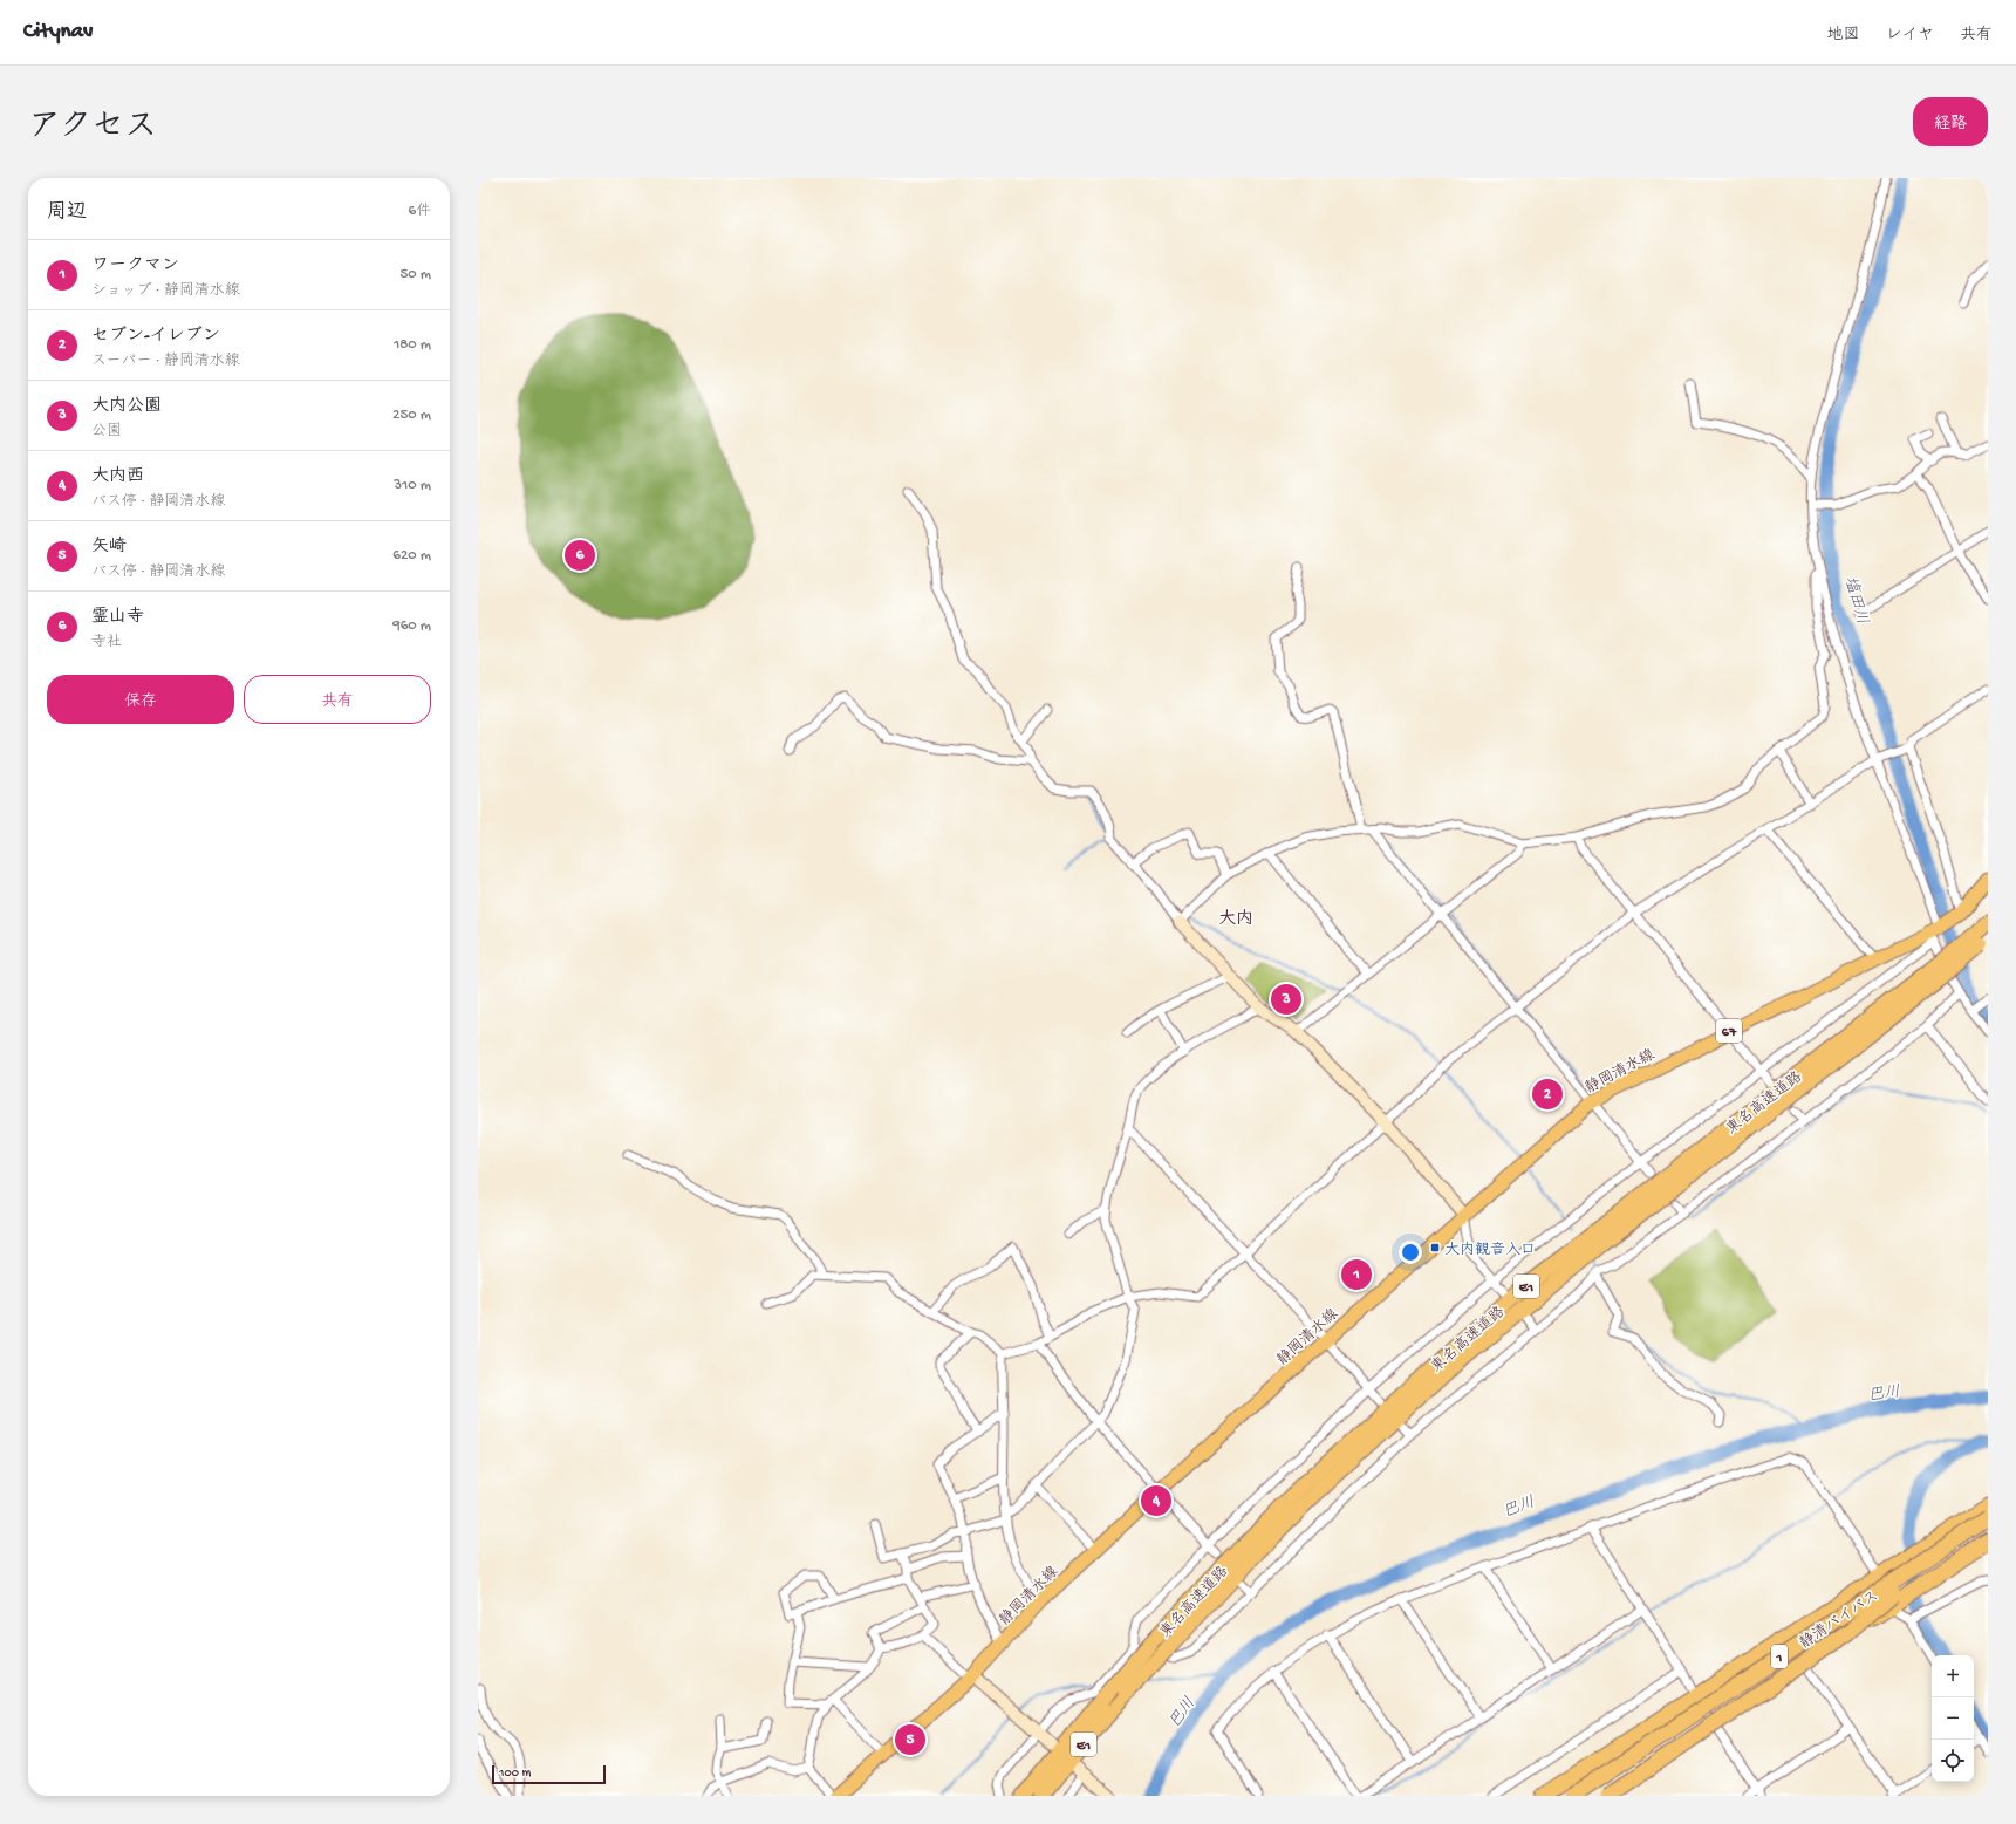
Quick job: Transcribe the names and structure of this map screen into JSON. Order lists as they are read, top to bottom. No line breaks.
{"streets":{"highway":["東名高速道路","E1","静清バイパス","1"],"main road":["67","静岡清水線"]},"crossings":[["静清バイパス","1"]],"districts":["大内"],"water":["塩田川","巴川"],"places":{"transit":["大内観音入口"]},"scale_bar":"100 m","page":{"header":"Citynav","nav":["地図","レイヤ","共有"],"title":"アクセス","buttons":["経路",["保存","共有"]],"heading":["周辺","6件"],"list":[{"mark":"1","name":"ワークマン","note":"ショップ · 静岡清水線","value":"50 m"},{"mark":"2","name":"セブン-イレブン","note":"スーパー · 静岡清水線","value":"180 m"},{"mark":"3","name":"大内公園","note":"公園","value":"250 m"},{"mark":"4","name":"大内西","note":"バス停 · 静岡清水線","value":"310 m"},{"mark":"5","name":"矢崎","note":"バス停 · 静岡清水線","value":"620 m"},{"mark":"6","name":"霊山寺","note":"寺社","value":"960 m"}],"pins":["6","3","2","1","4","5"],"map_buttons":["+","−"],"scale":"100 m"}}
